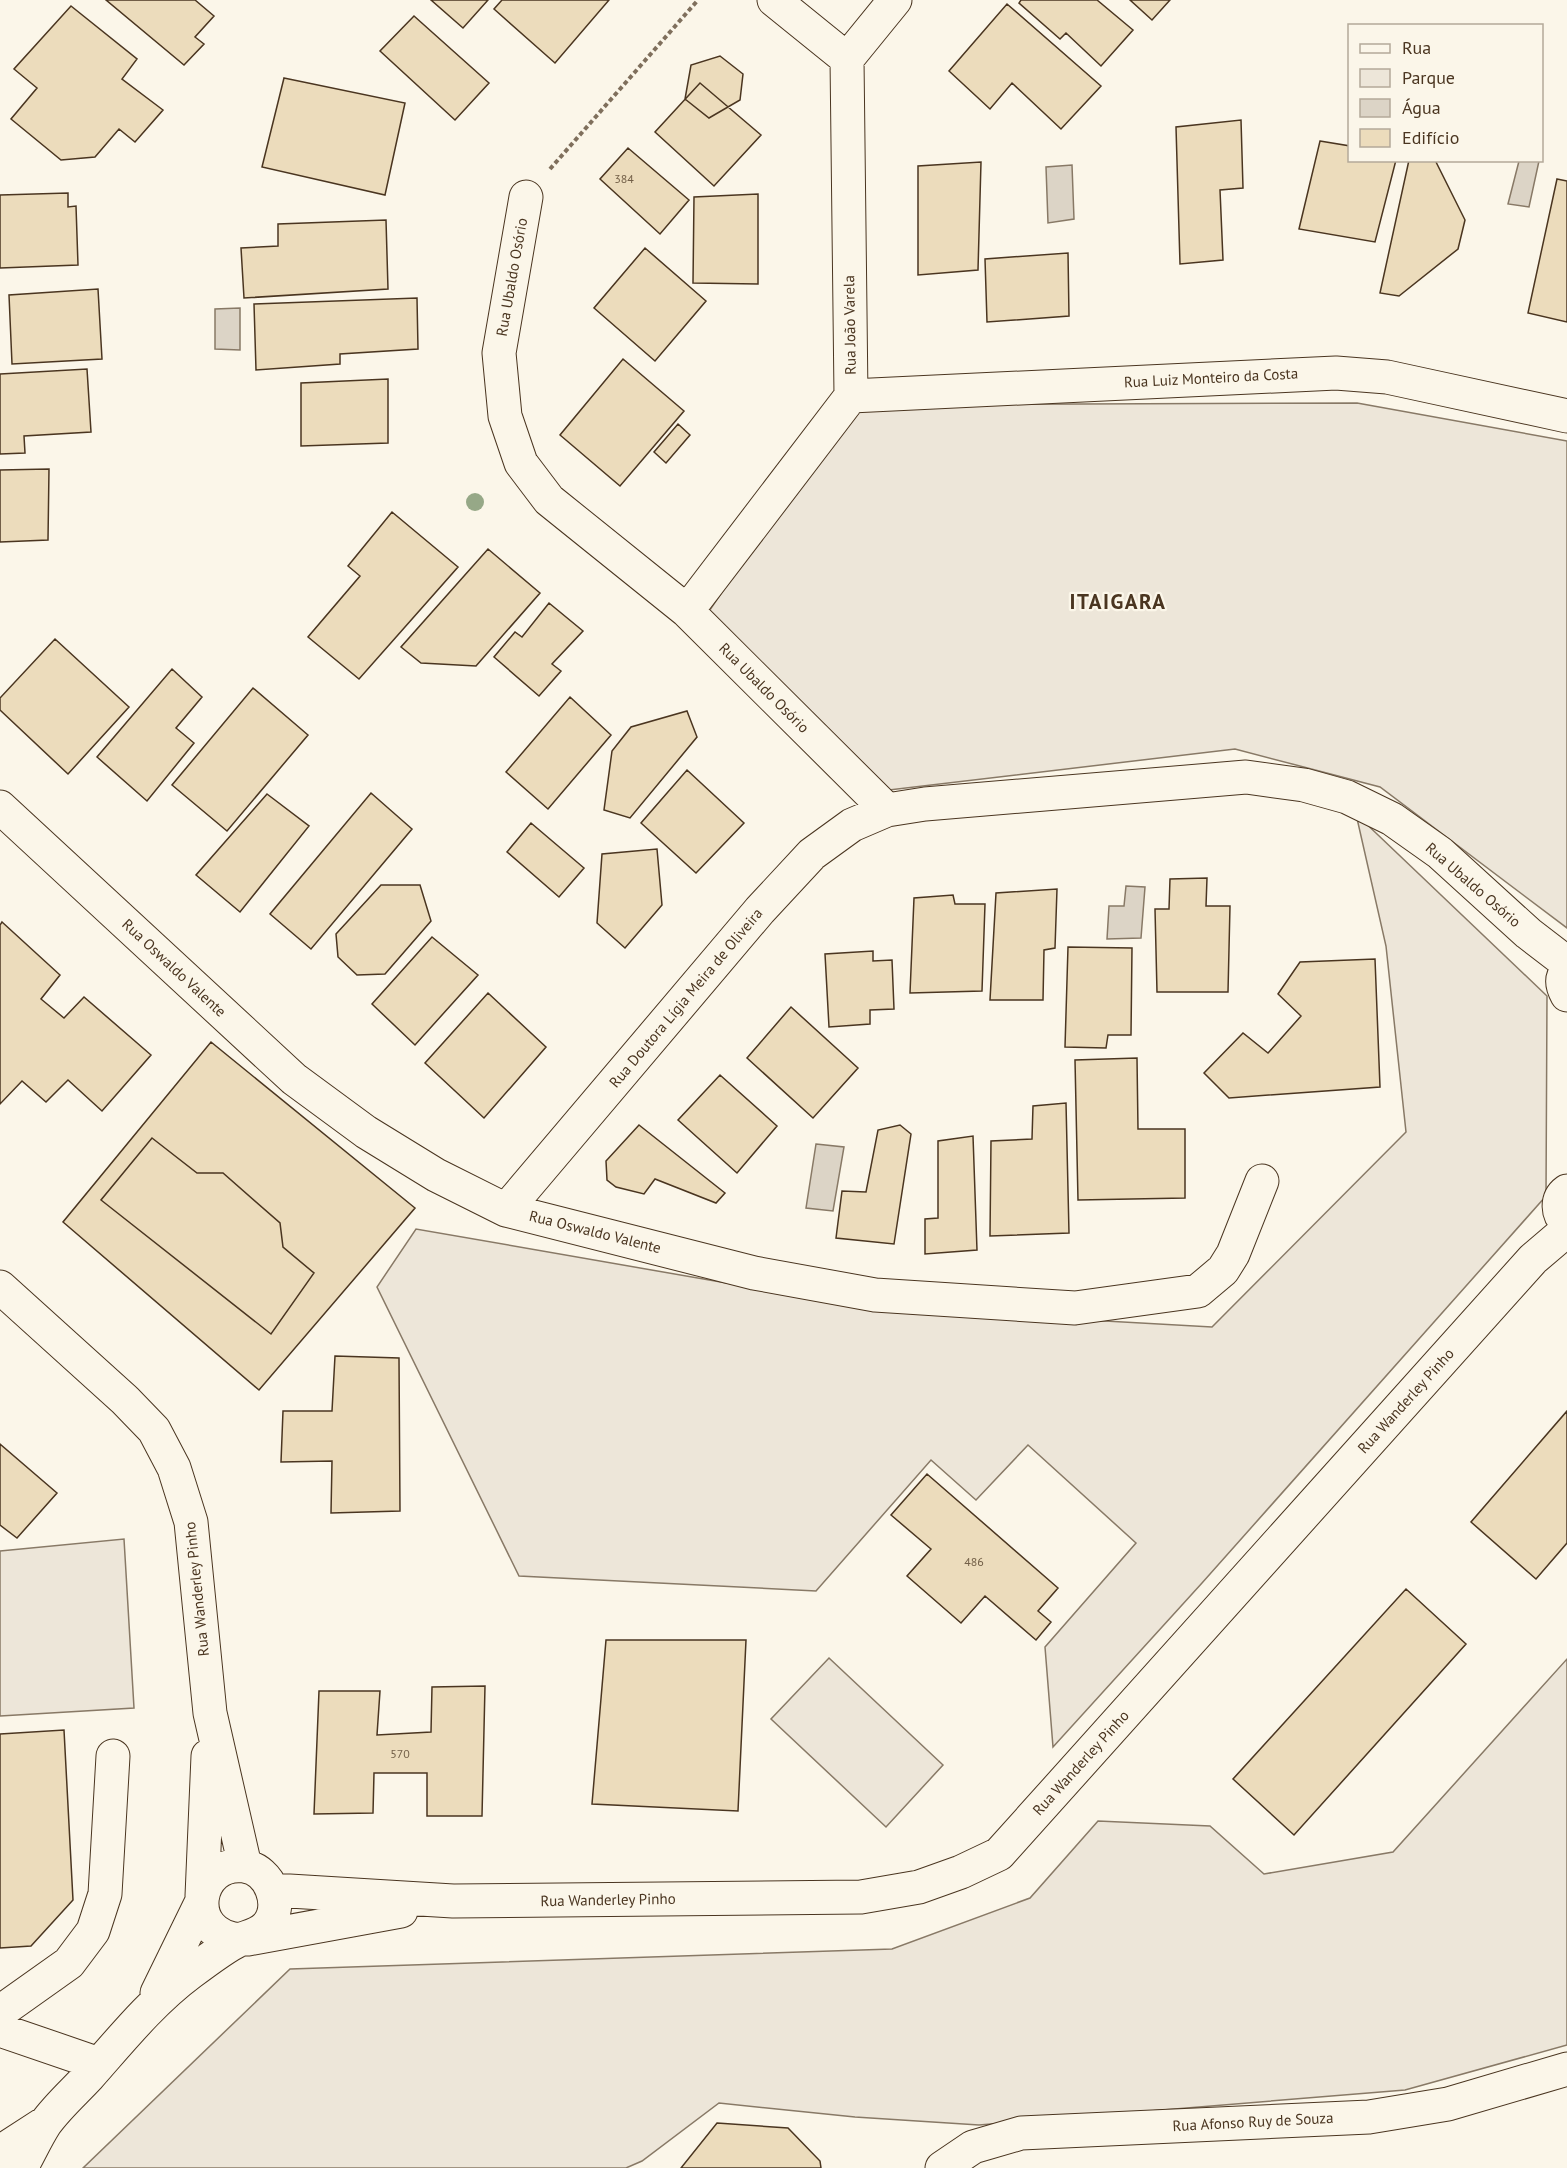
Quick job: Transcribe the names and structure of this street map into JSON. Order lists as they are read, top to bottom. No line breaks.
{"streets":{"street":["Rua Ubaldo Osório","Rua João Varela","Rua Luiz Monteiro da Costa","Rua Oswaldo Valente","Rua Doutora Lígia Meira de Oliveira","Rua Wanderley Pinho","Rua Afonso Ruy de Souza"]},"crossings":[["Rua Ubaldo Osório","Rua João Varela"],["Rua Ubaldo Osório","Rua Doutora Lígia Meira de Oliveira"],["Rua João Varela","Rua Luiz Monteiro da Costa"],["Rua Oswaldo Valente","Rua Doutora Lígia Meira de Oliveira"]],"districts":["ITAIGARA"],"house_numbers":["384","486","570"],"legend":["Rua","Parque","Água","Edifício"]}
